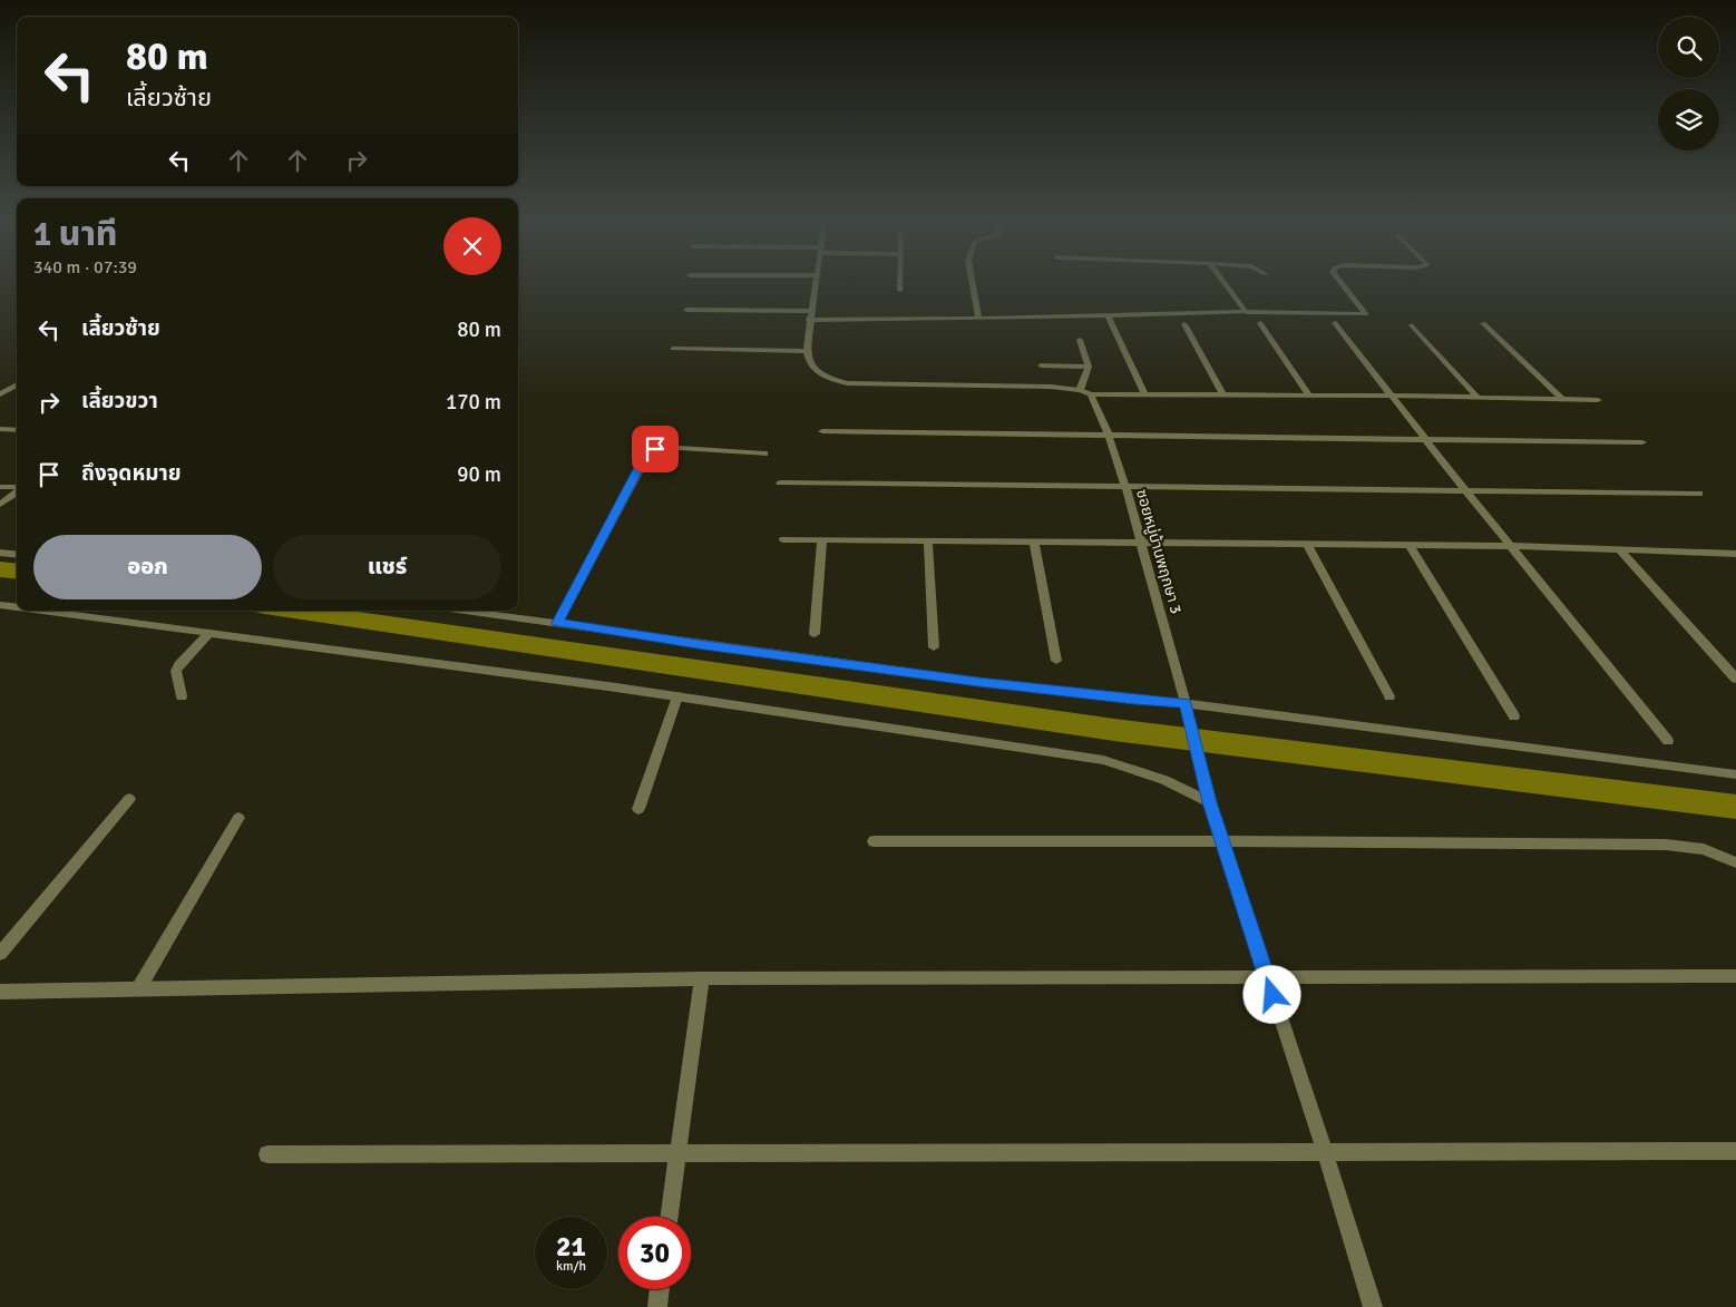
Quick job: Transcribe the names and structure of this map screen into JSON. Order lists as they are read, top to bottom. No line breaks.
{"streets":{"street":["ซอยหมู่บ้านพฤกษา 3"]},"page":{"turn":["80 m","เลี้ยวซ้าย"],"heading":["1 นาที","340 m · 07:39"],"list":[{"name":"เลี้ยวซ้าย","value":"80 m"},{"name":"เลี้ยวขวา","value":"170 m"},{"name":"ถึงจุดหมาย","value":"90 m"}],"buttons":["ออก","แชร์"],"speed":"21 km/h","limit":"30"}}
